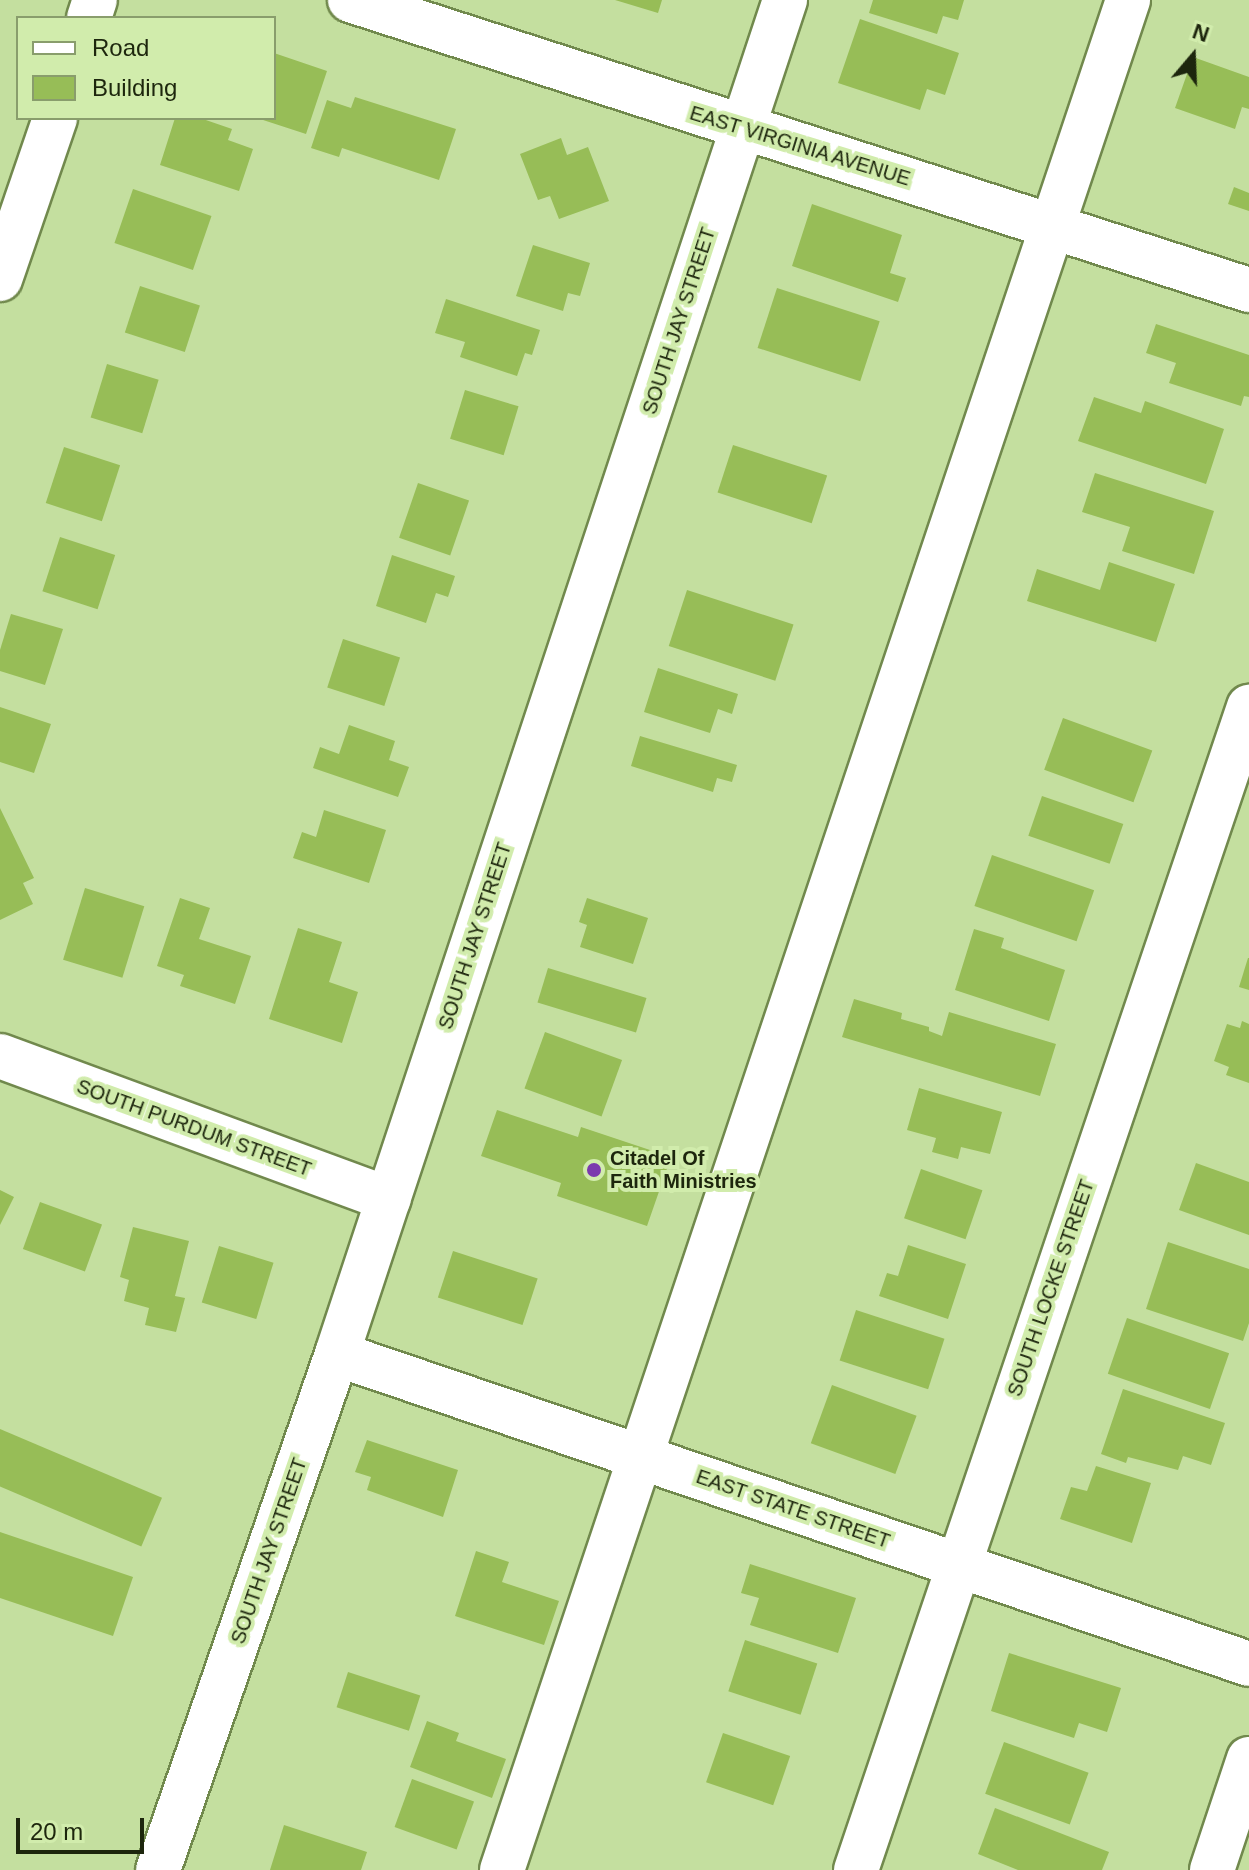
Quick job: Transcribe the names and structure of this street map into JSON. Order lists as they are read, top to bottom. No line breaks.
{"streets":{"street":["EAST VIRGINIA AVENUE","SOUTH JAY STREET","SOUTH PURDUM STREET","SOUTH LOCKE STREET","EAST STATE STREET"]},"crossings":[["EAST VIRGINIA AVENUE","SOUTH JAY STREET"],["SOUTH JAY STREET","SOUTH PURDUM STREET"],["SOUTH JAY STREET","EAST STATE STREET"],["SOUTH LOCKE STREET","EAST STATE STREET"]],"places":["Citadel Of Faith Ministries"],"legend":["Road","Building"],"scale_bar":"20 m","north":"top"}
